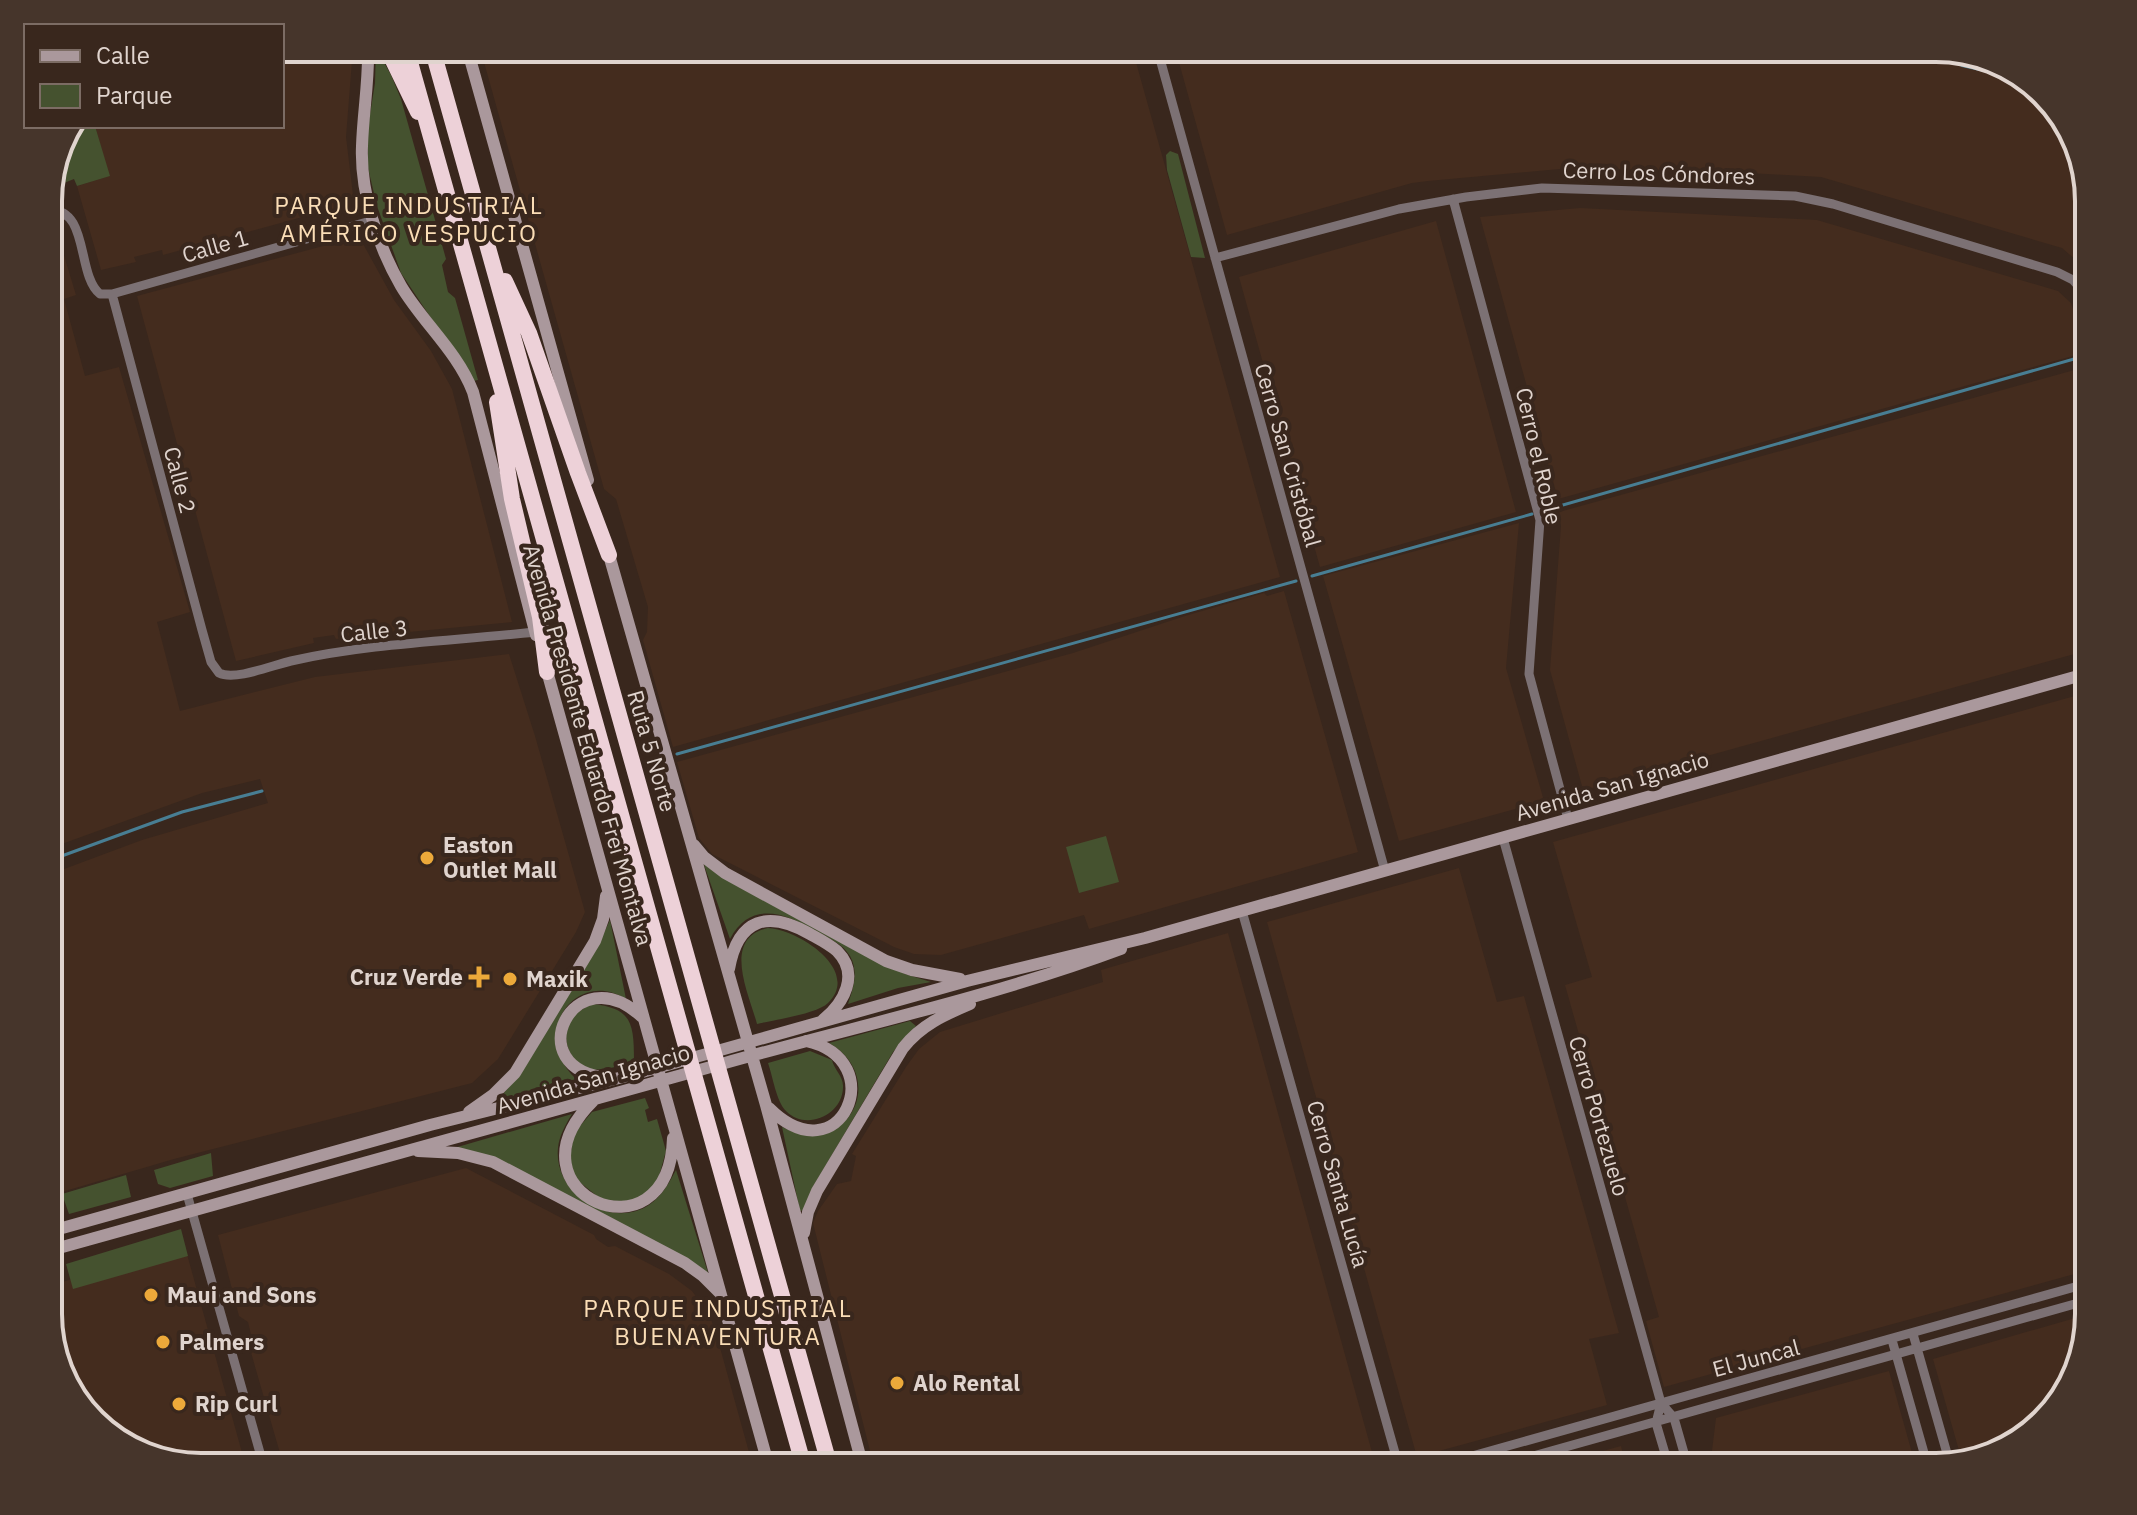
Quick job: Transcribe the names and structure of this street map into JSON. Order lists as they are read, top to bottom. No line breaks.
{"streets":{"highway":["Ruta 5 Norte"],"main road":["Avenida Presidente Eduardo Frei Montalva","Avenida San Ignacio"],"street":["Cerro Los Cóndores","Calle 1","Cerro San Cristóbal","Cerro el Roble","Calle 2","Calle 3","Cerro Portezuelo","Cerro Santa Lucía","El Juncal"]},"crossings":[["Cerro Los Cóndores","Cerro San Cristóbal"],["Cerro Los Cóndores","Cerro el Roble"],["Calle 1","Calle 2"],["Calle 1","Avenida Presidente Eduardo Frei Montalva"],["Cerro San Cristóbal","Avenida San Ignacio"],["Cerro el Roble","Avenida San Ignacio"],["Calle 2","Calle 3"],["Calle 3","Avenida Presidente Eduardo Frei Montalva"],["Avenida San Ignacio","Cerro Portezuelo"],["Avenida San Ignacio","Cerro Santa Lucía"],["Cerro Portezuelo","El Juncal"]],"districts":["PARQUE INDUSTRIAL AMÉRICO VESPUCIO","PARQUE INDUSTRIAL BUENAVENTURA"],"places":{"other":["Easton Outlet Mall","Maxik","Maui and Sons","Palmers","Alo Rental","Rip Curl"],"health":["Cruz Verde"]},"legend":["Calle","Parque"]}
